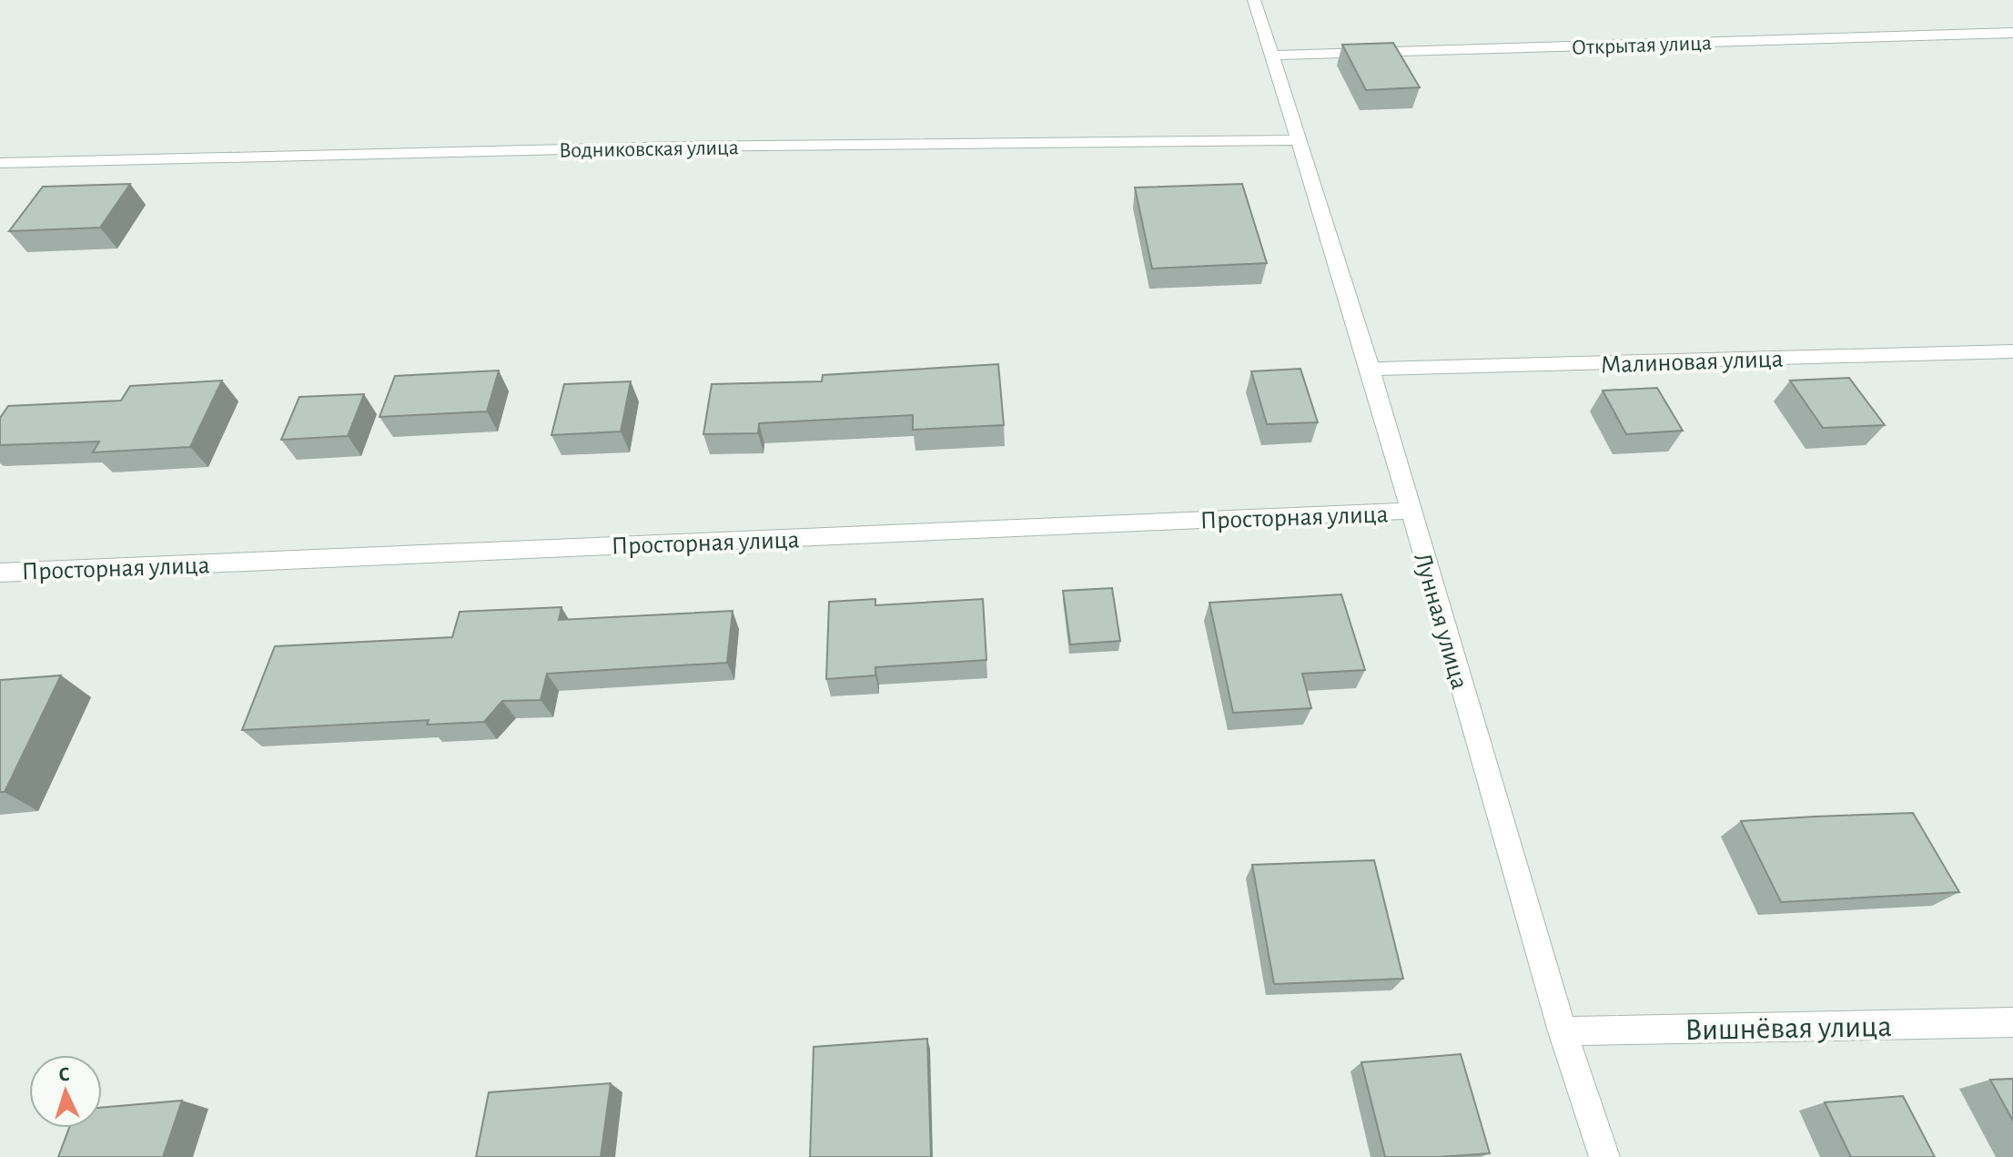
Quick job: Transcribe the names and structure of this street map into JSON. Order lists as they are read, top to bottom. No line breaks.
{"streets":{"street":["Открытая улица","Водниковская улица","Малиновая улица","Просторная улица","Лунная улица","Вишнёвая улица"]},"crossings":[["Открытая улица","Лунная улица"],["Водниковская улица","Лунная улица"],["Малиновая улица","Лунная улица"],["Просторная улица","Лунная улица"],["Лунная улица","Вишнёвая улица"]],"north":"top"}
